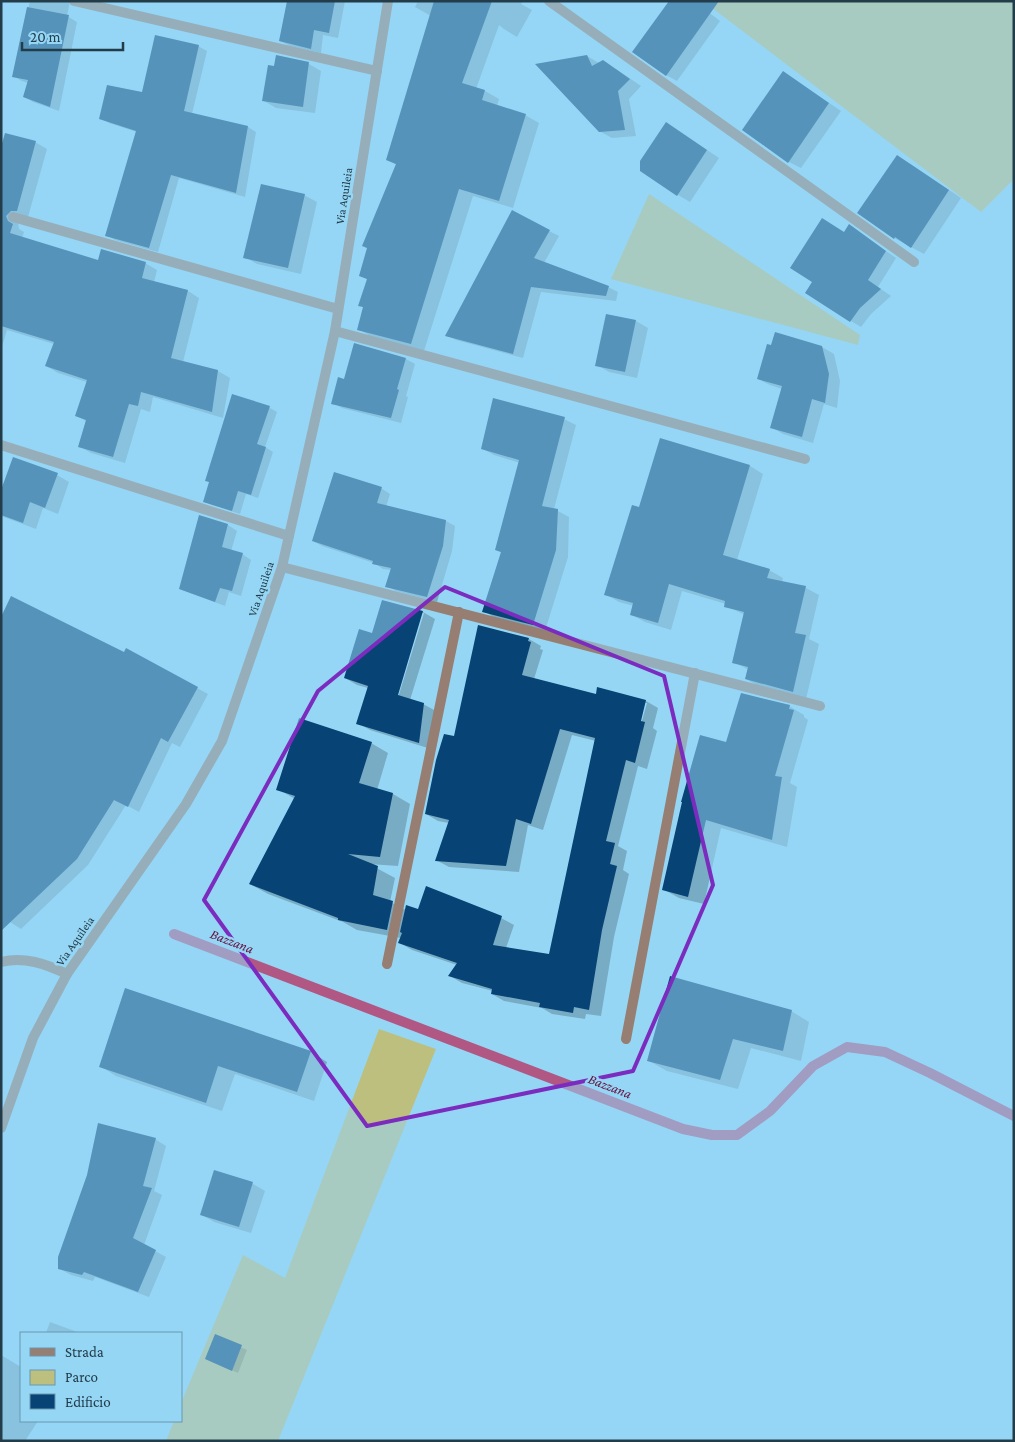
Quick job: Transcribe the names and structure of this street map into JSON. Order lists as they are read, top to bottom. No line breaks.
{"streets":{"street":["Via Aquileia"]},"water":["Bazzana"],"legend":["Strada","Parco","Edificio"],"scale_bar":"20 m"}
